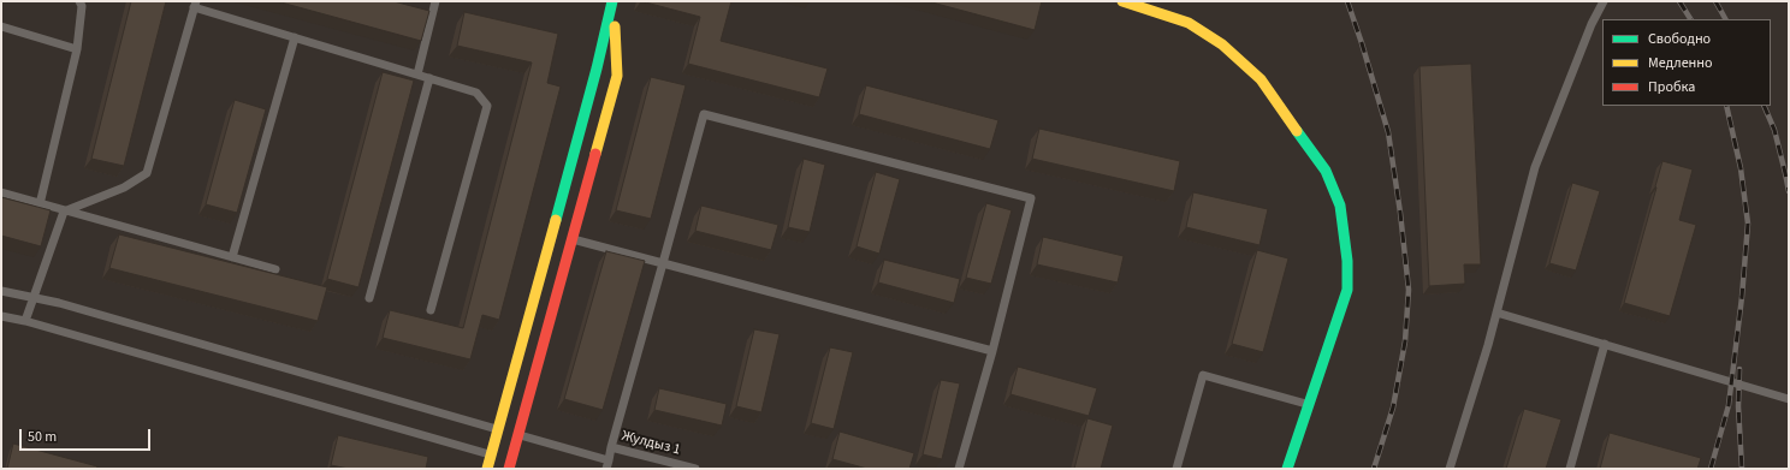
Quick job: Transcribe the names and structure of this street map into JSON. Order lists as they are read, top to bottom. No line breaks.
{"streets":{"lane":["Жулдыз 1"]},"legend":["Свободно","Медленно","Пробка"],"scale_bar":"50 m"}
